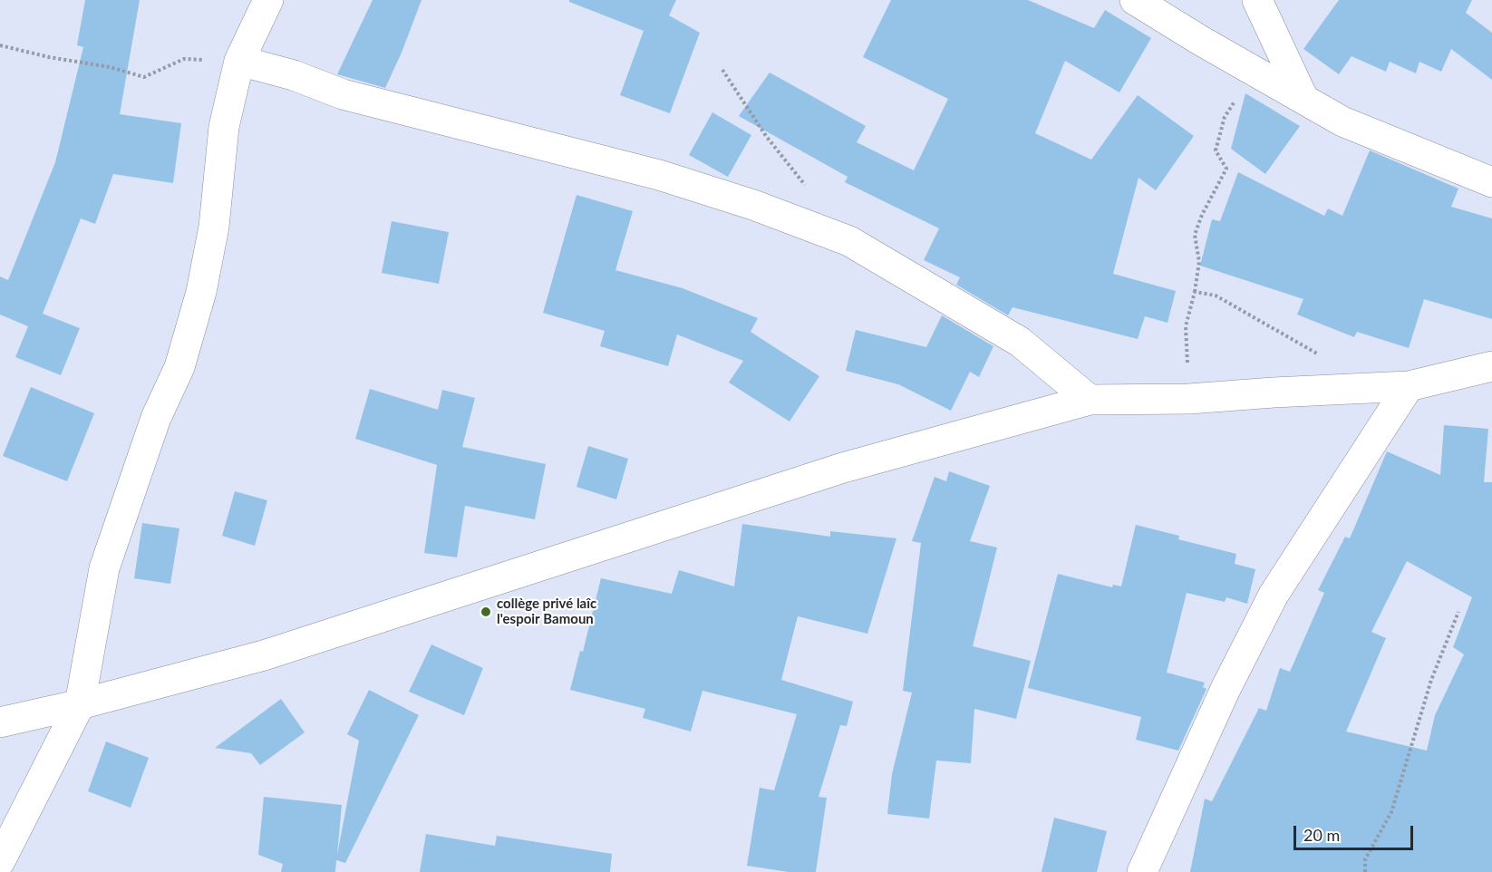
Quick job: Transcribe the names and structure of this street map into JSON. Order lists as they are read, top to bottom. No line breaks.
{"places":["collège privé laîc l'espoir Bamoun"],"scale_bar":"20 m"}
